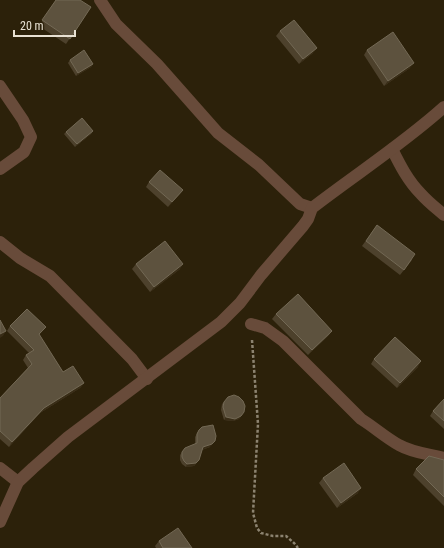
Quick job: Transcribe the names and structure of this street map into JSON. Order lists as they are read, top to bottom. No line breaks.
{"scale_bar":"20 m"}
